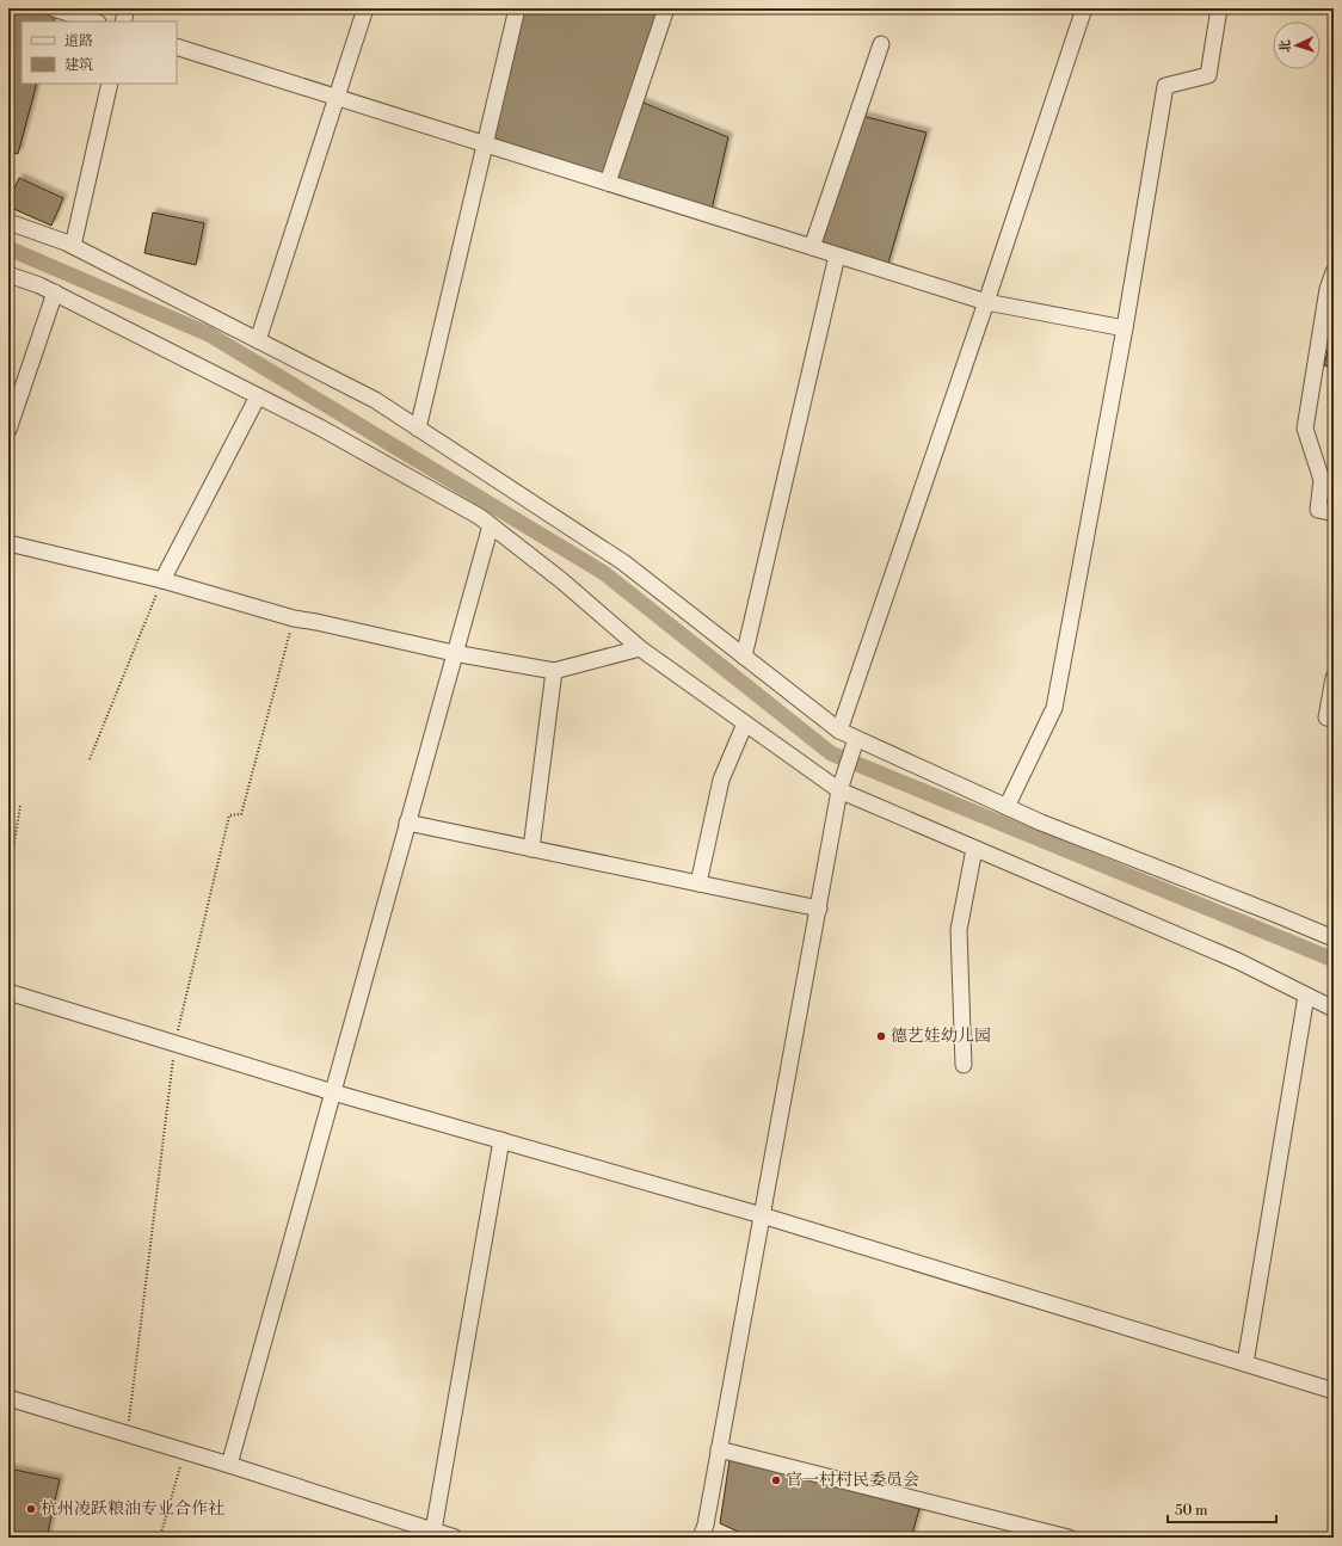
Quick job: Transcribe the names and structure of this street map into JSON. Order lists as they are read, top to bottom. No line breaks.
{"places":["德艺娃幼儿园","官一村村民委员会","杭州凌跃粮油专业合作社"],"legend":["道路","建筑"],"scale_bar":"50 m","north":"left"}
